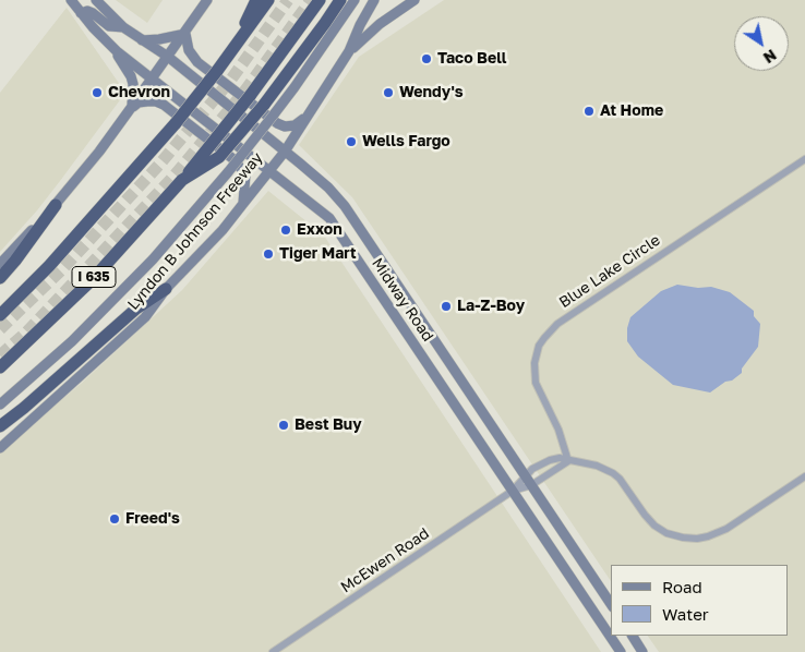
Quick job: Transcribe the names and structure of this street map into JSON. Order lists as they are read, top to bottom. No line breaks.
{"streets":{"highway":["I 635"],"main road":["Lyndon B Johnson Freeway","Midway Road"],"street":["Blue Lake Circle","McEwen Road"]},"crossings":[["Lyndon B Johnson Freeway","Midway Road"],["Blue Lake Circle","McEwen Road"],["Midway Road","McEwen Road"]],"places":["Taco Bell","Chevron","Wendy's","At Home","Wells Fargo","Exxon","Tiger Mart","La-Z-Boy","Best Buy","Freed's"],"legend":["Road","Water"],"north":"bottom right"}
